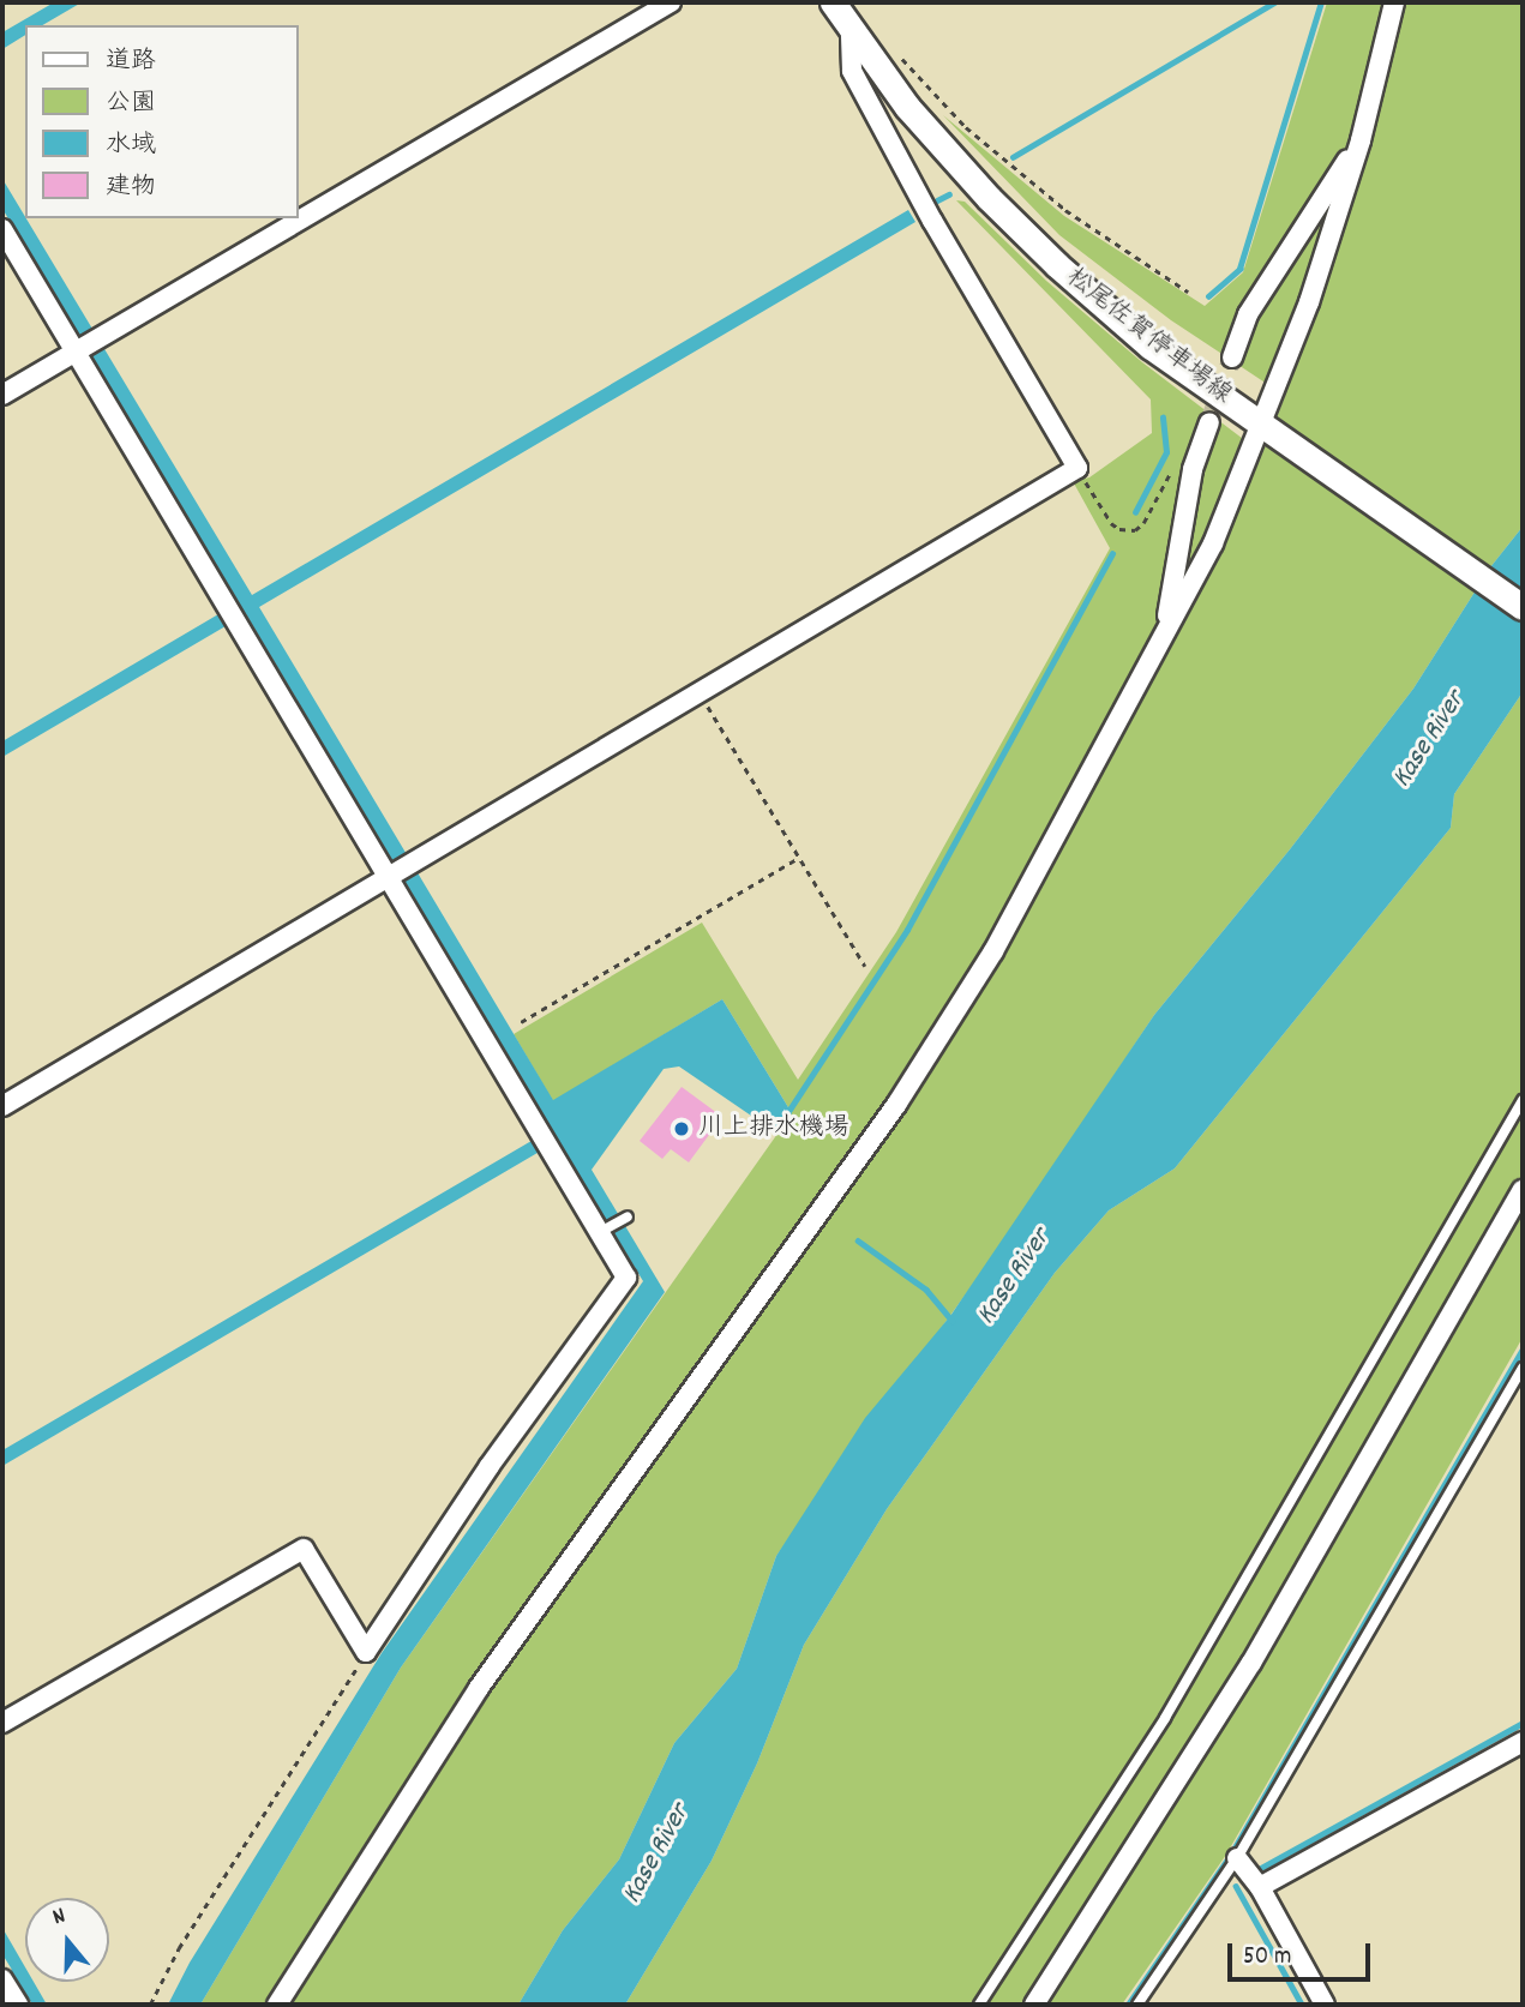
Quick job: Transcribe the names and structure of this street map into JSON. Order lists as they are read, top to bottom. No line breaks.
{"streets":{"main road":["松尾佐賀停車場線"]},"water":["Kase River"],"places":["川上排水機場"],"legend":["道路","公園","水域","建物"],"scale_bar":"50 m","north":"top"}
